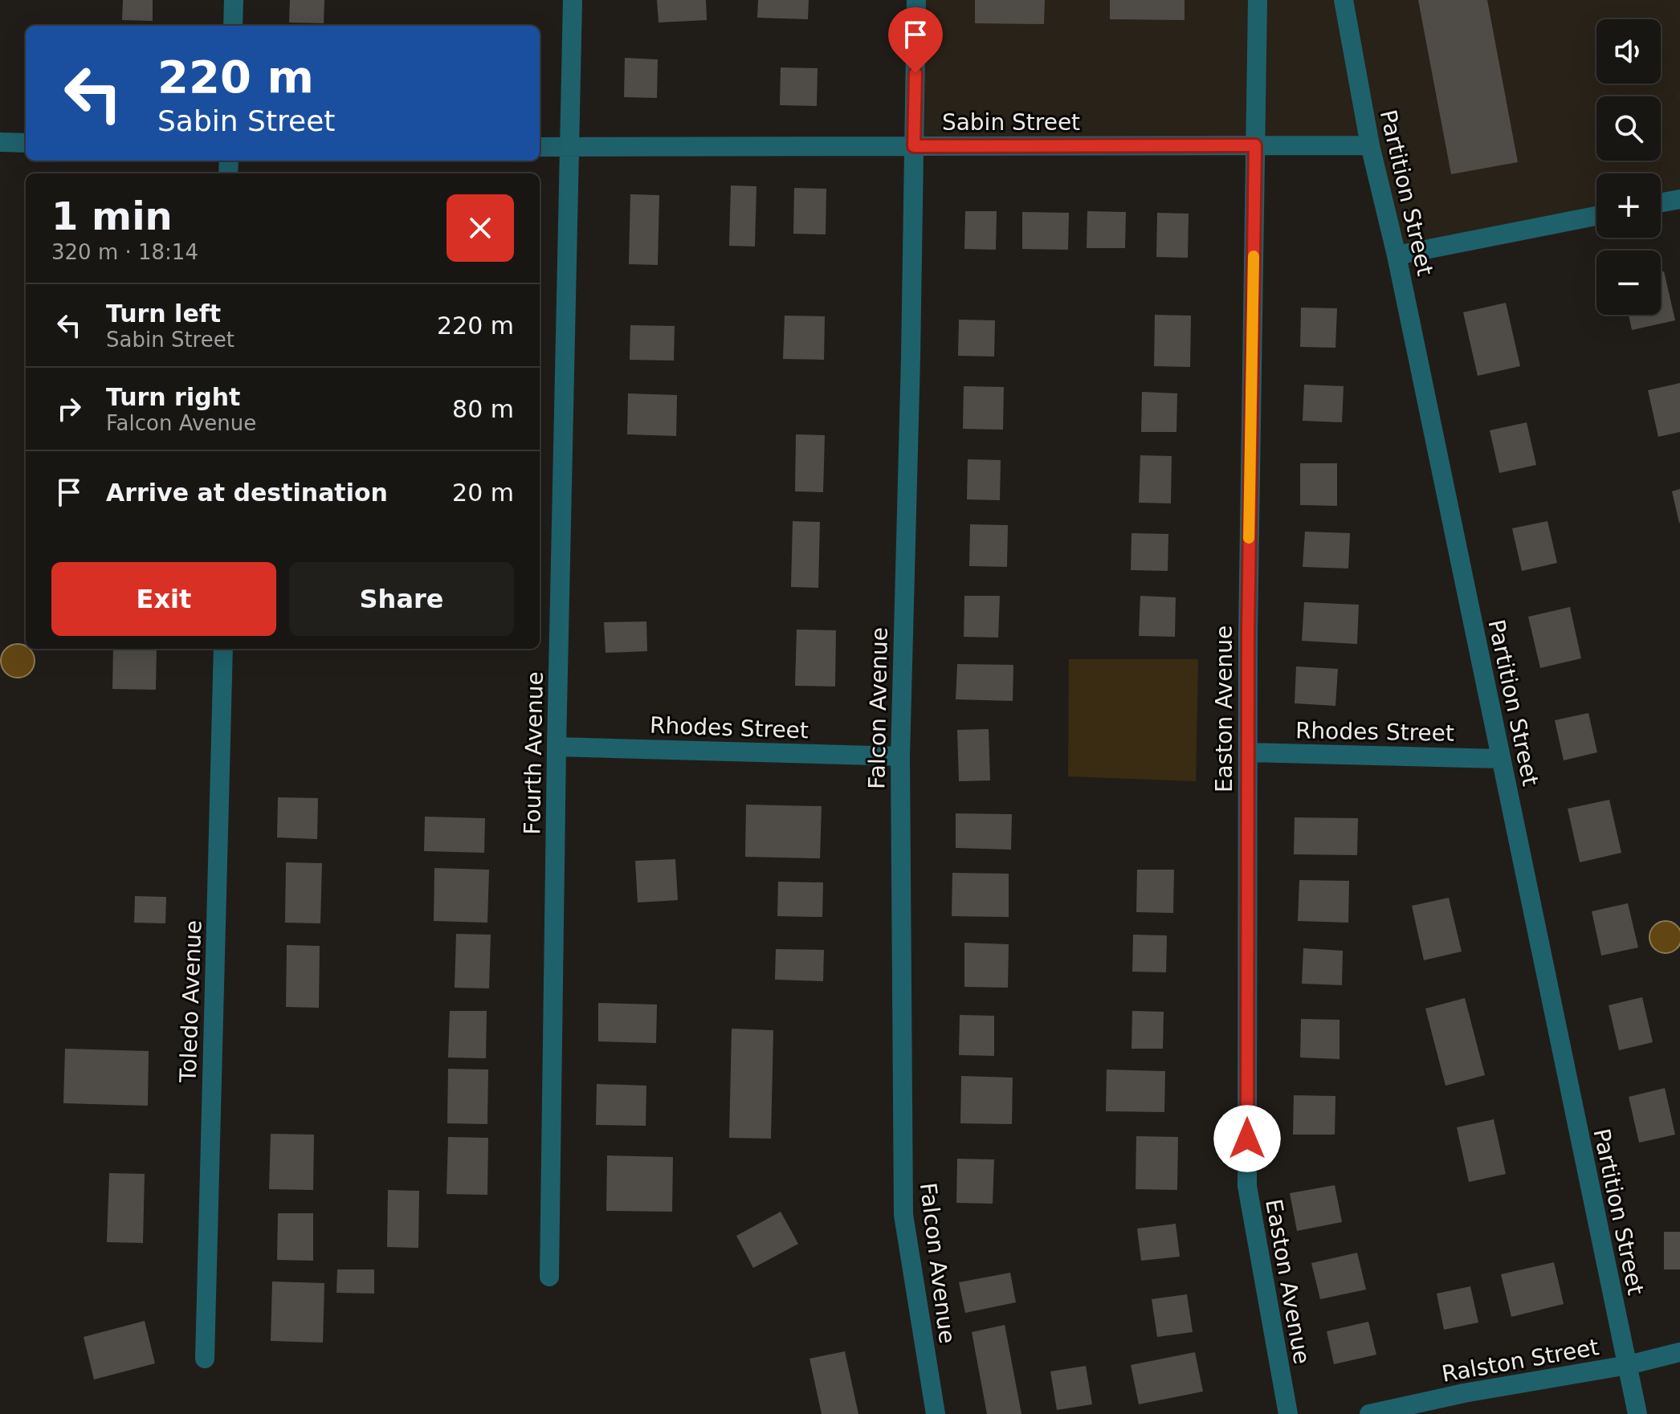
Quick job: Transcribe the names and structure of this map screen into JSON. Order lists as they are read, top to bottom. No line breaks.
{"streets":{"street":["Sabin Street","Partition Street","Falcon Avenue","Easton Avenue","Rhodes Street","Fourth Avenue","Toledo Avenue","Ralston Street"]},"crossings":[["Sabin Street","Partition Street"],["Sabin Street","Falcon Avenue"],["Sabin Street","Easton Avenue"],["Sabin Street","Fourth Avenue"],["Partition Street","Rhodes Street"],["Partition Street","Ralston Street"],["Falcon Avenue","Rhodes Street"],["Easton Avenue","Rhodes Street"],["Rhodes Street","Fourth Avenue"]],"page":{"map_buttons":["+","−"],"turn":["220 m","Sabin Street"],"heading":["1 min","320 m · 18:14"],"list":[{"name":"Turn left","note":"Sabin Street","value":"220 m"},{"name":"Turn right","note":"Falcon Avenue","value":"80 m"},{"name":"Arrive at destination","value":"20 m"}],"buttons":["Exit","Share"]}}
